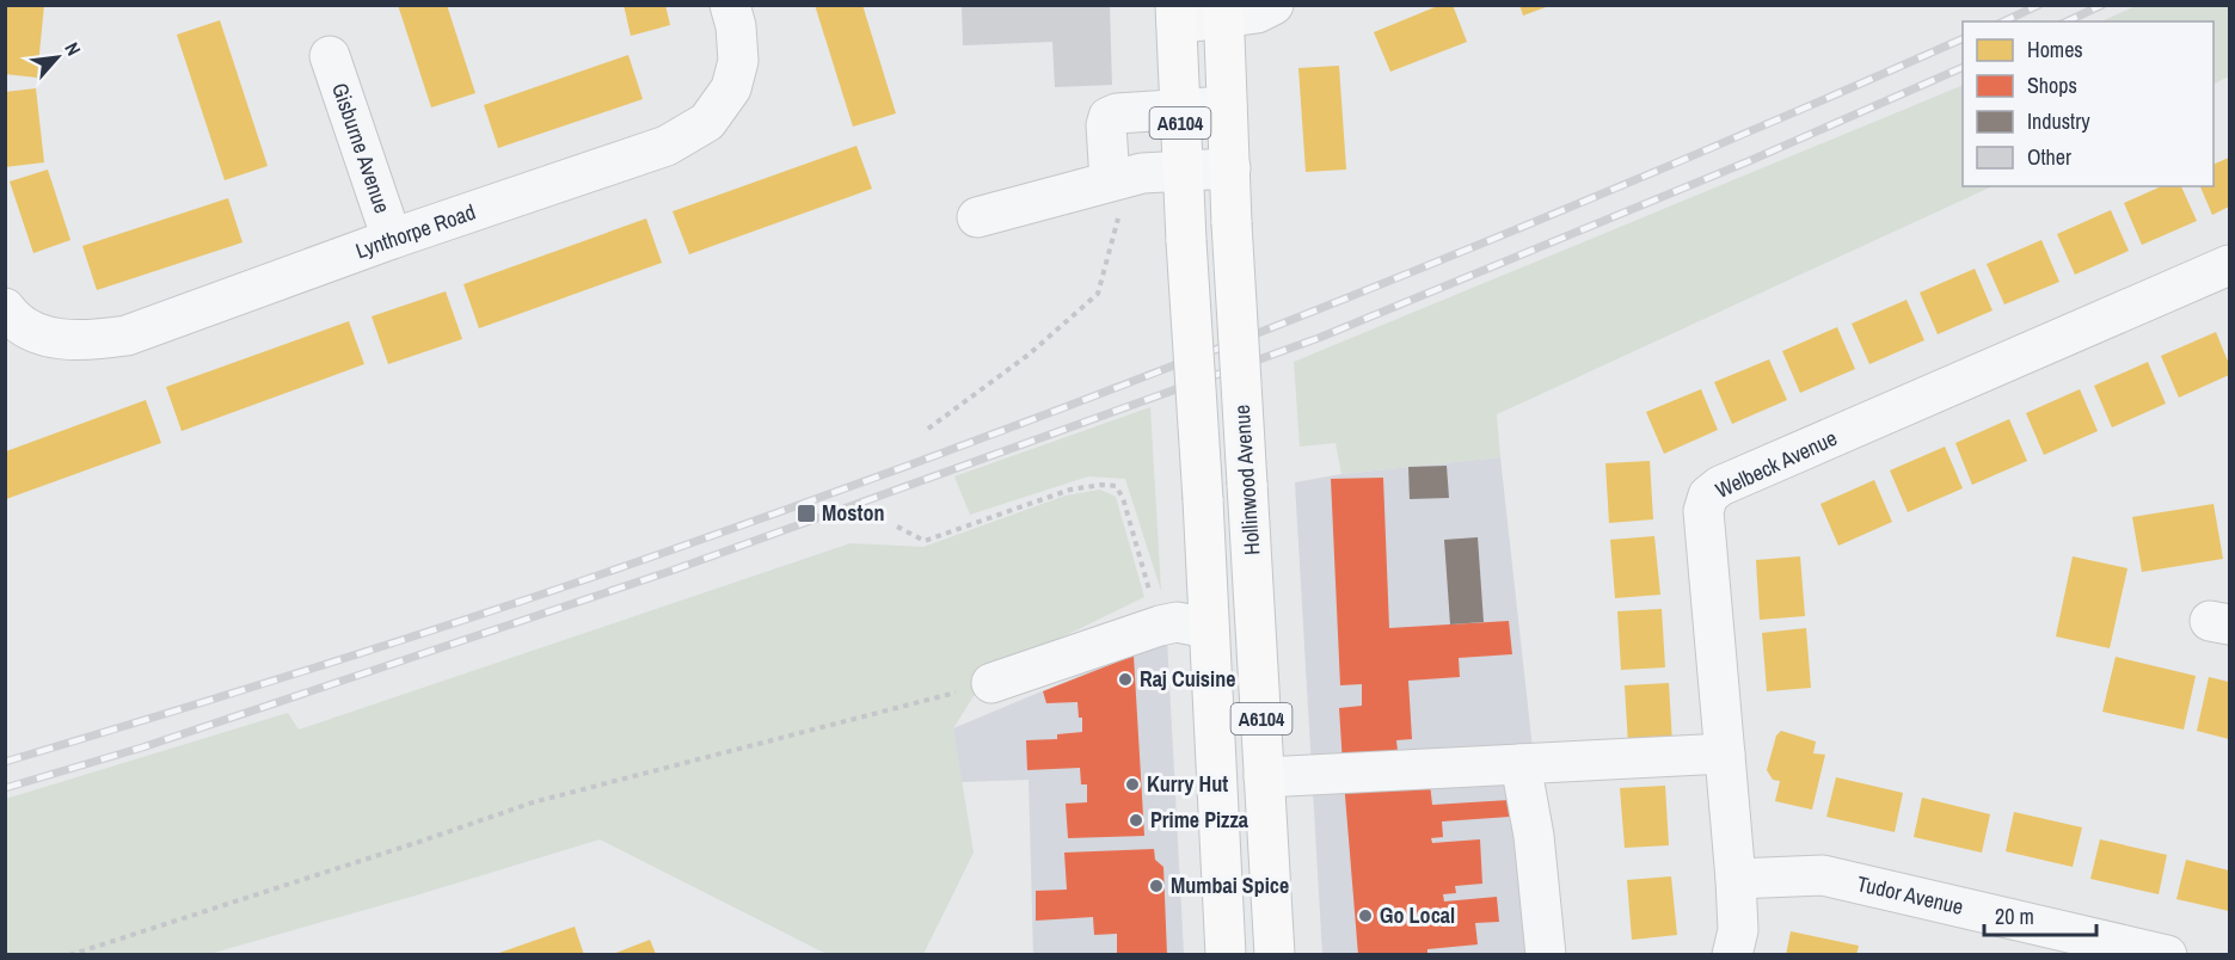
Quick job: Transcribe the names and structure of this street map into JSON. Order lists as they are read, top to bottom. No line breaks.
{"streets":{"main road":["A6104","Hollinwood Avenue"],"street":["Gisburne Avenue","Lynthorpe Road","Welbeck Avenue","Tudor Avenue"]},"crossings":[["Gisburne Avenue","Lynthorpe Road"],["Welbeck Avenue","Tudor Avenue"]],"places":{"transit":["Moston"],"other":["Raj Cuisine","Kurry Hut","Prime Pizza","Mumbai Spice","Go Local"]},"legend":["Homes","Shops","Industry","Other"],"scale_bar":"20 m","north":"top right"}
